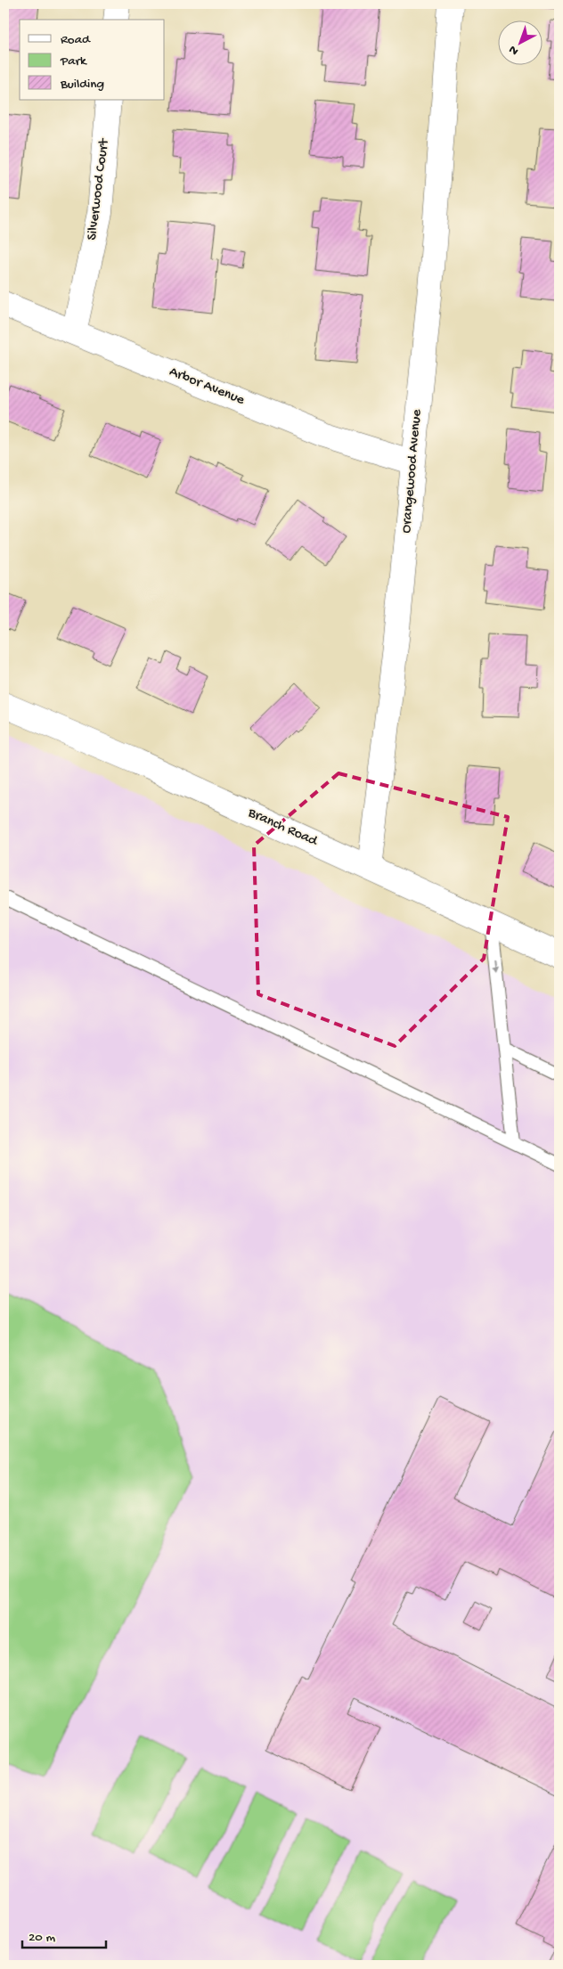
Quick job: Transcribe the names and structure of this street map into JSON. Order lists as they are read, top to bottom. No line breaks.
{"streets":{"street":["Silverwood Court","Arbor Avenue","Orangewood Avenue","Branch Road"]},"crossings":[["Silverwood Court","Arbor Avenue"],["Arbor Avenue","Orangewood Avenue"],["Orangewood Avenue","Branch Road"]],"legend":["Road","Park","Building"],"scale_bar":"20 m","north":"bottom left"}
